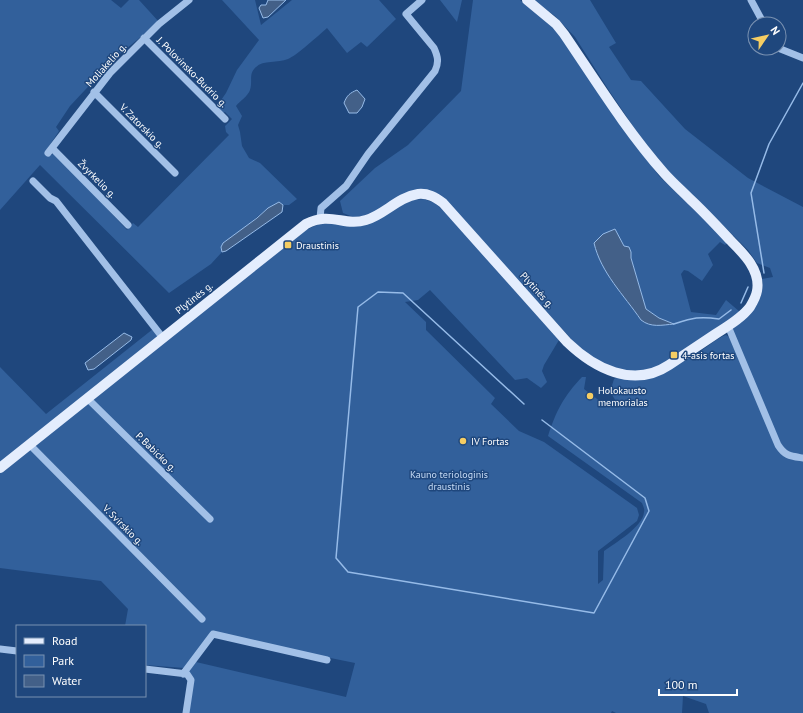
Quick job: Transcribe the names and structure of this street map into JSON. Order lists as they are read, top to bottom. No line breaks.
{"streets":{"main road":["Plytinės g."],"street":["Moliakelio g.","J. Polovinsko-Budrio g.","V. Zatorskio g.","Žvyrkelio g.","P. Babicko g.","V. Svirskio g."]},"crossings":[["Moliakelio g.","J. Polovinsko-Budrio g."],["Moliakelio g.","V. Zatorskio g."],["Moliakelio g.","Žvyrkelio g."],["Plytinės g.","P. Babicko g."],["Plytinės g.","V. Svirskio g."]],"parks":["Kauno teriologinis draustinis"],"places":{"transit":["Draustinis","4-asis fortas"],"other":["Holokausto memorialas","IV Fortas"]},"legend":["Road","Park","Water"],"scale_bar":"100 m","north":"top right"}
